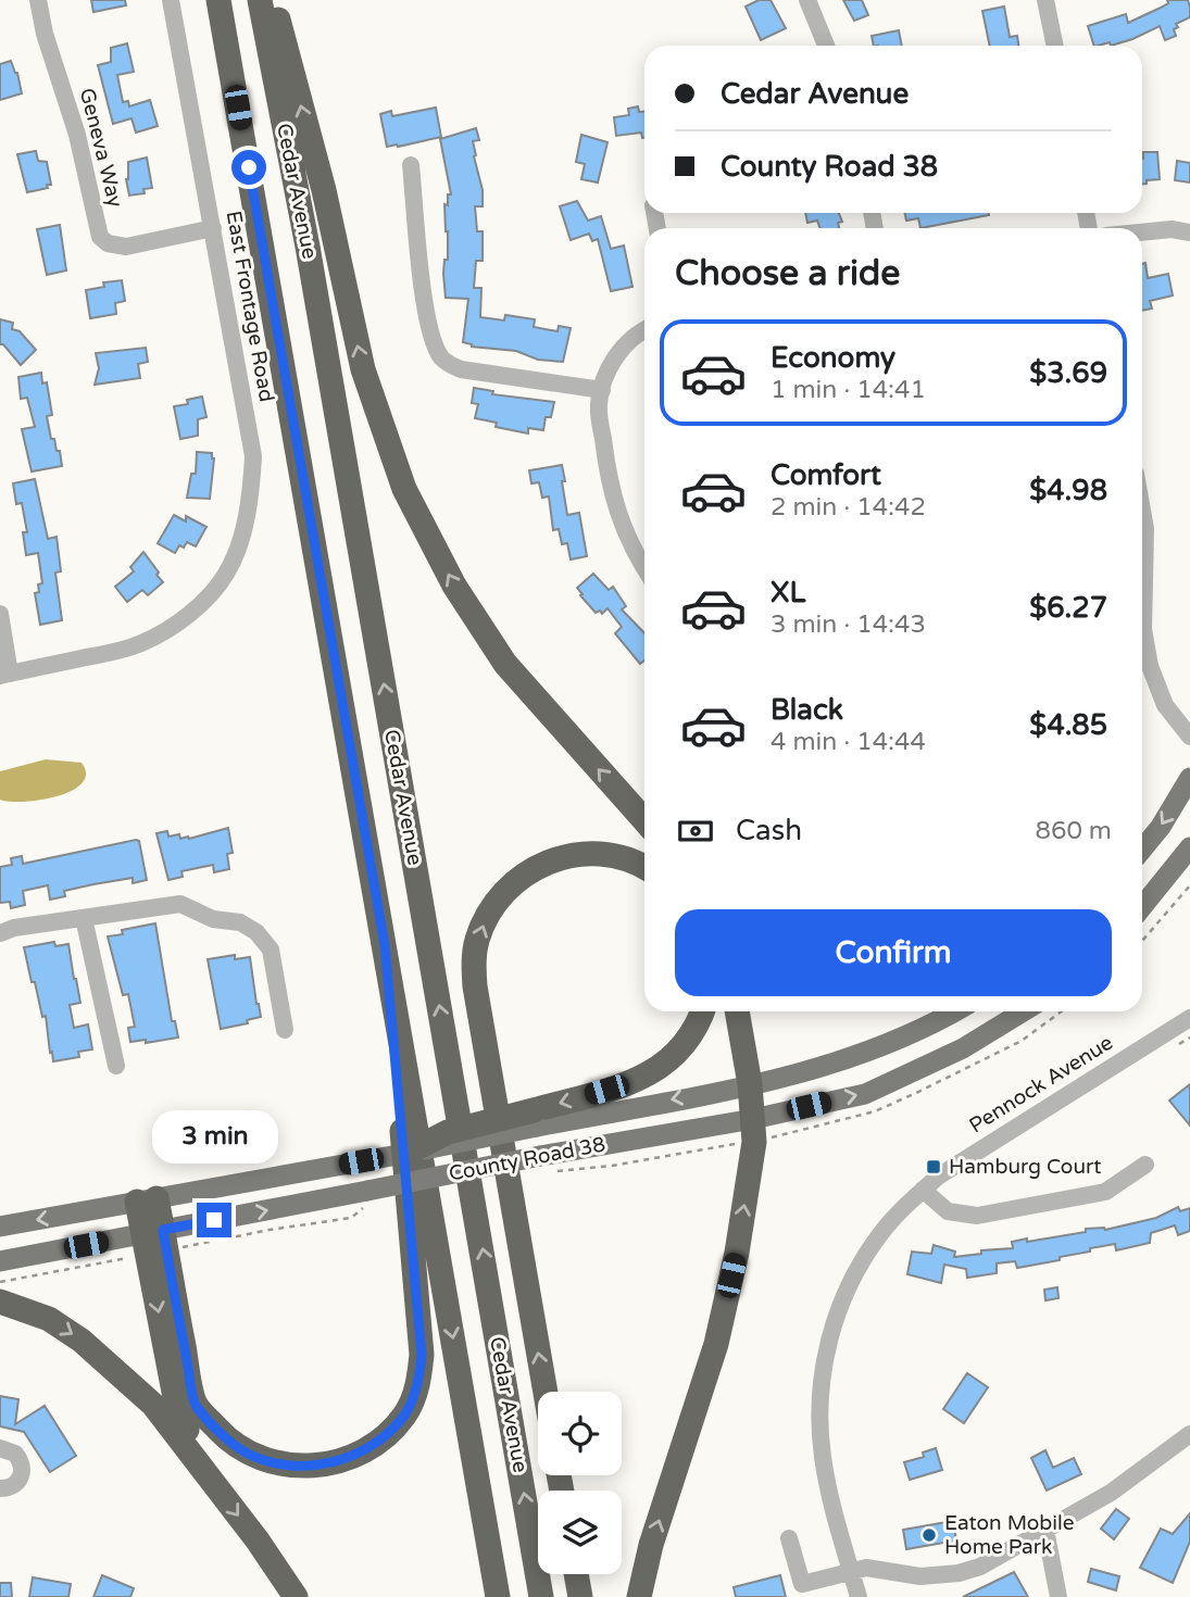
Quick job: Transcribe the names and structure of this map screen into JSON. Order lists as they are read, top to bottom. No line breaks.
{"streets":{"highway":["Cedar Avenue"],"main road":["County Road 38"],"street":["Geneva Way","East Frontage Road","Pennock Avenue"]},"crossings":[["Geneva Way","East Frontage Road"]],"places":{"transit":["Hamburg Court"],"other":["Eaton Mobile Home Park"]},"page":{"banner":["Cedar Avenue","County Road 38"],"heading":"Choose a ride","list":[{"name":"Economy","note":"1 min · 14:41","value":"$3.69"},{"name":"Comfort","note":"2 min · 14:42","value":"$4.98"},{"name":"XL","note":"3 min · 14:43","value":"$6.27"},{"name":"Black","note":"4 min · 14:44","value":"$4.85"}],"pay":["Cash","860 m"],"buttons":"Confirm","bubble":"3 min"}}
